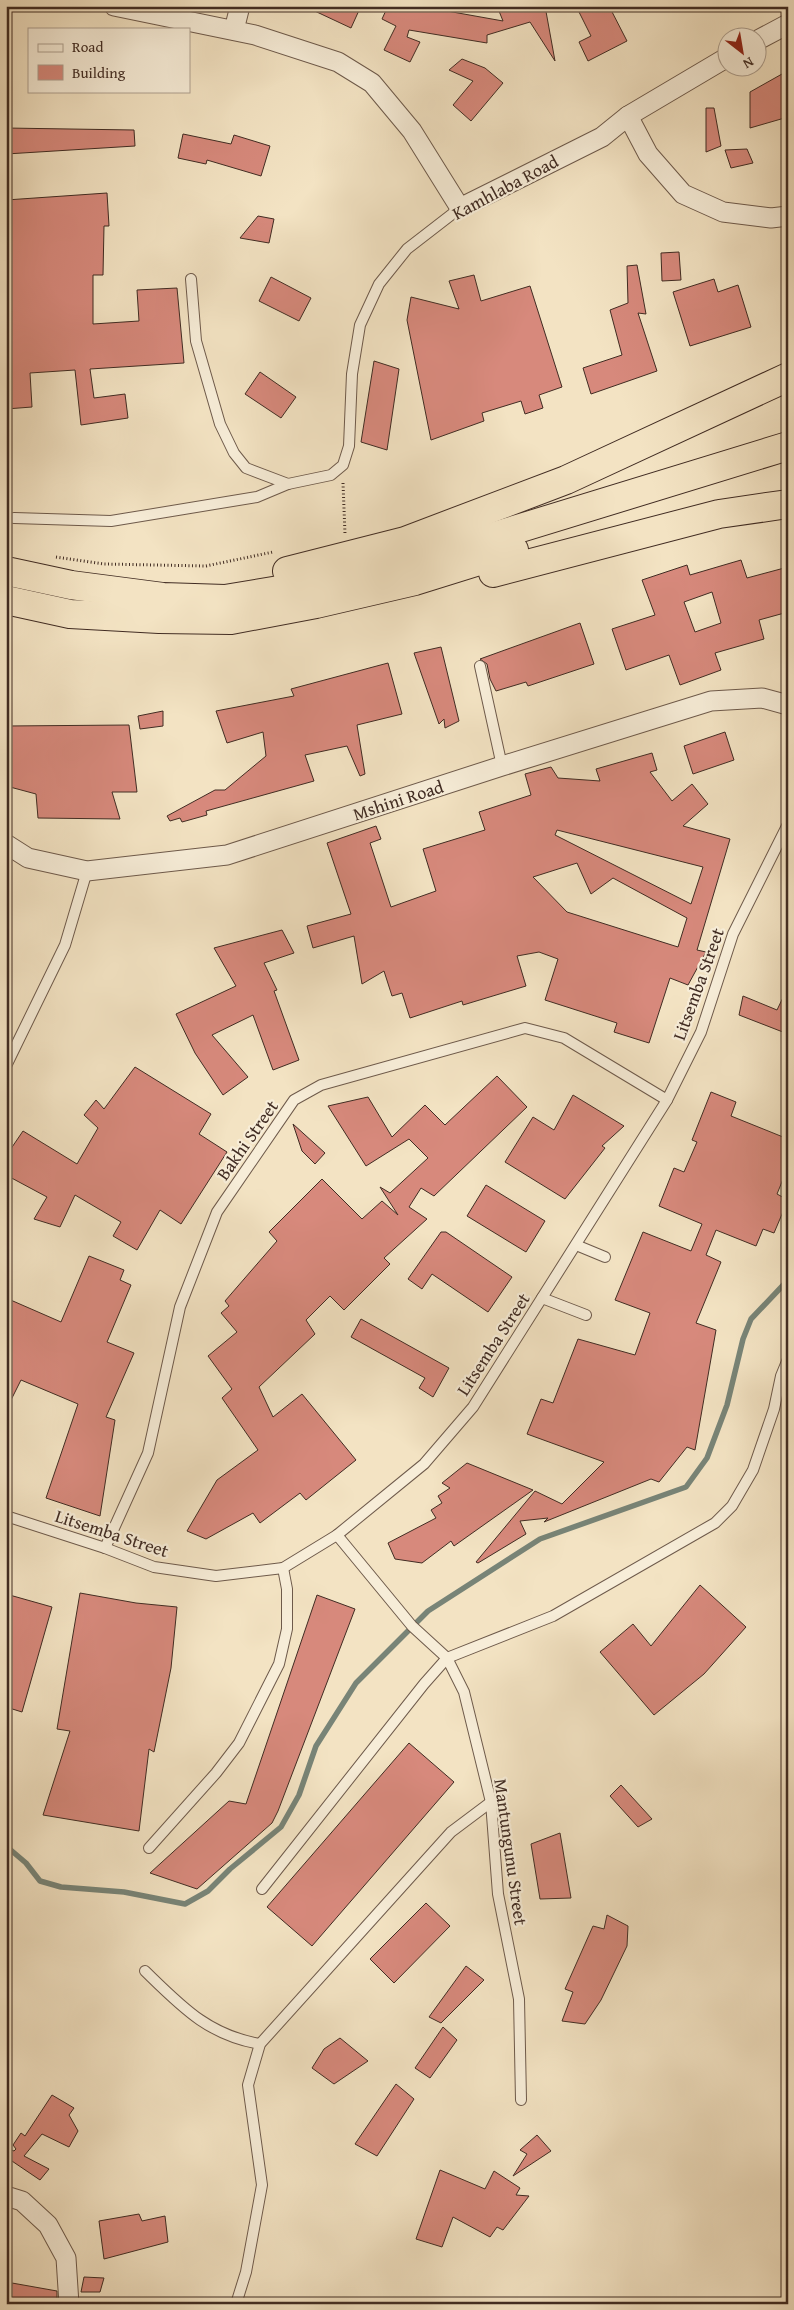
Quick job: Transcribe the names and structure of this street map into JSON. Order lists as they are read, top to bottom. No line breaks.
{"streets":{"street":["Kamhlaba Road","Mshini Road"],"lane":["Litsemba Street","Bakhi Street","Mantungunu Street"]},"crossings":[["Litsemba Street","Bakhi Street"],["Litsemba Street","Mantungunu Street"]],"legend":["Road","Building"],"north":"bottom right"}
